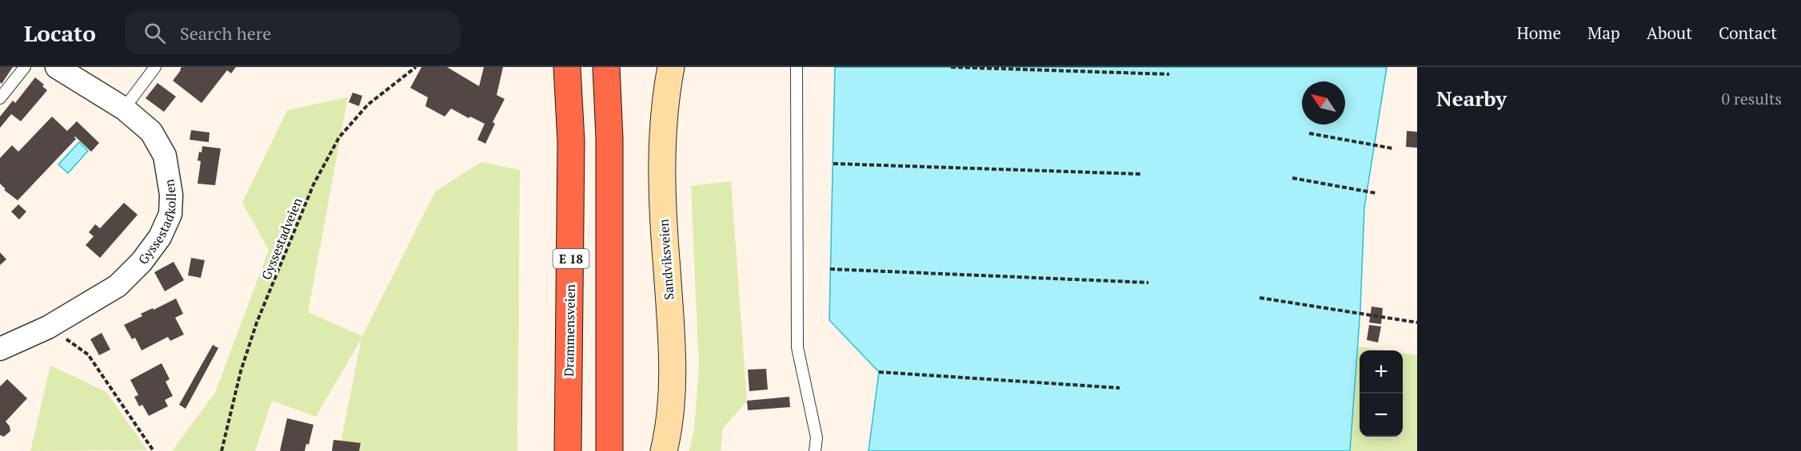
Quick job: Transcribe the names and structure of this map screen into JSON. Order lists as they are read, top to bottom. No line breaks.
{"streets":{"highway":["E 18","Drammensveien"],"main road":["Sandviksveien"],"street":["Gyssestadkollen"],"path":["Gyssestadveien"]},"north":"top left","page":{"header":"Locato","search":"Search here","nav":["Home","Map","About","Contact"],"heading":["Nearby","0 results"],"map_buttons":["+","−"]}}
